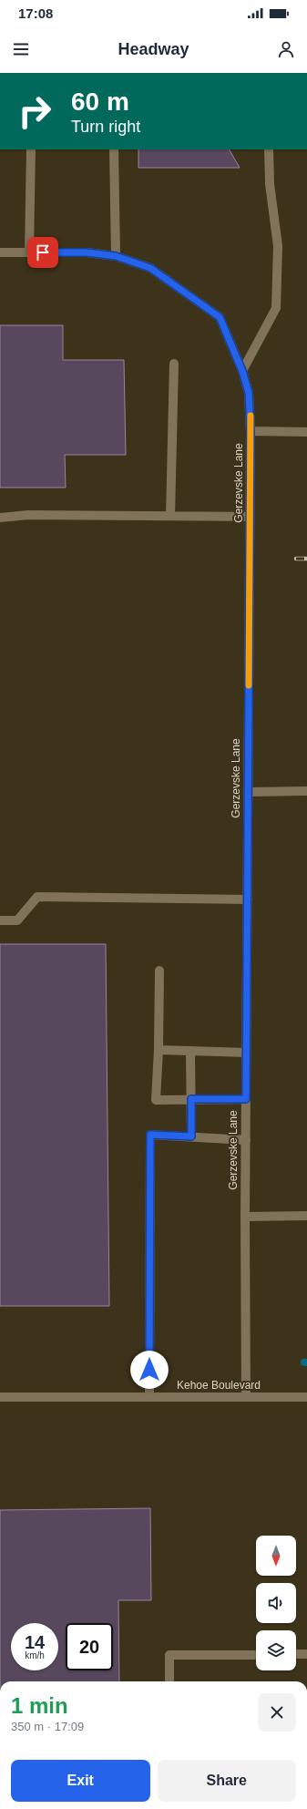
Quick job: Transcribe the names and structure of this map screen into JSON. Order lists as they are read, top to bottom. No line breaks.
{"streets":{"street":["Gerzevske Lane","Kehoe Boulevard"]},"crossings":[["Gerzevske Lane","Kehoe Boulevard"]],"north":"bottom","page":{"status":"17:08","header":"Headway","turn":["60 m","Turn right"],"speed":"14 km/h","limit":"20","heading":["1 min","350 m · 17:09"],"buttons":["Exit","Share"]}}
